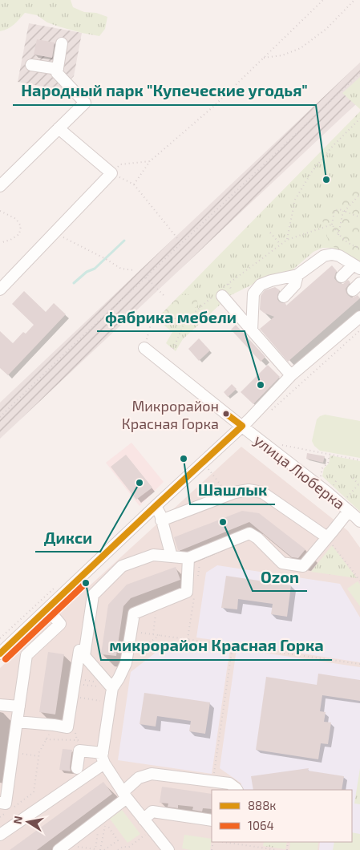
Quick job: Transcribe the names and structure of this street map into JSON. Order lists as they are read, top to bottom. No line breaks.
{"streets":{"street":["улица Люберка"]},"places":["Народный парк \"Купеческие угодья\"","фабрика мебели","Микрорайон Красная Горка","Шашлык","Дикси","Ozon","микрорайон Красная Горка"],"lines":["transit line 888к","transit line 1064"],"legend":["888к","1064"],"north":"left"}
